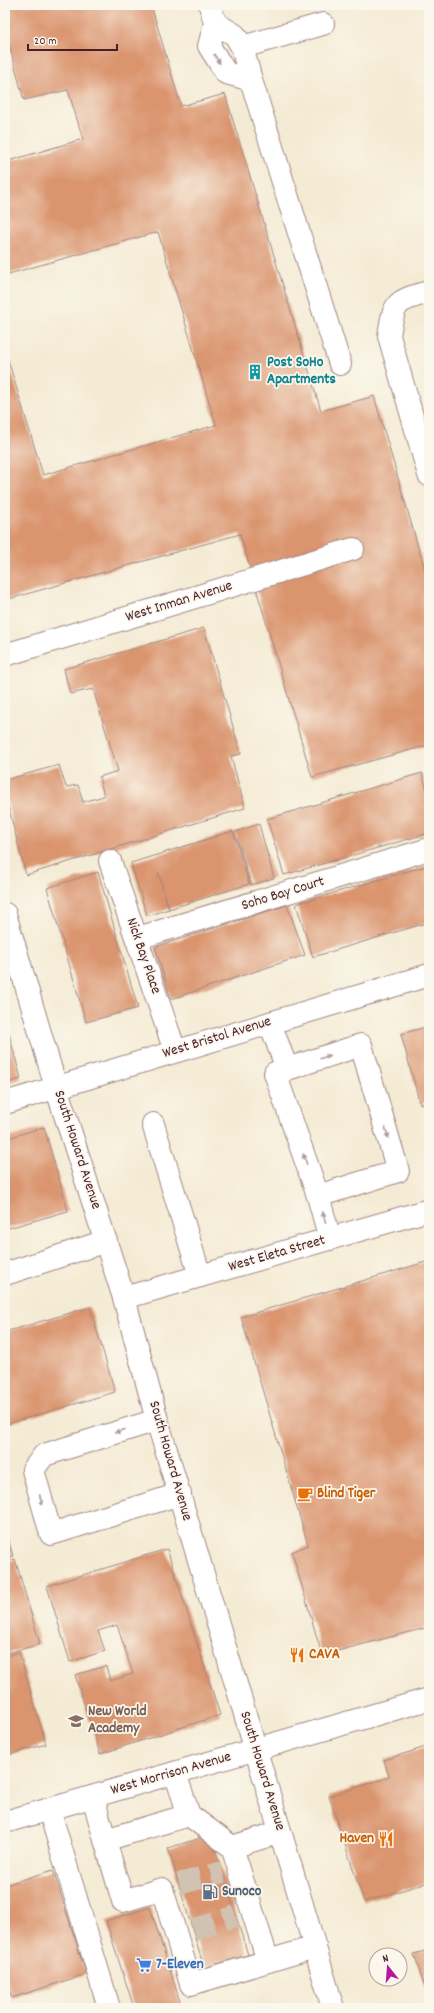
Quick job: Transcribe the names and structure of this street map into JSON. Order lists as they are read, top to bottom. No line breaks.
{"streets":{"street":["West Inman Avenue","Soho Bay Court","Nick Bay Place","West Bristol Avenue","South Howard Avenue","West Eleta Street","West Morrison Avenue"]},"crossings":[["Soho Bay Court","Nick Bay Place"],["Nick Bay Place","West Bristol Avenue"],["West Bristol Avenue","South Howard Avenue"],["South Howard Avenue","West Eleta Street"],["South Howard Avenue","West Morrison Avenue"]],"places":{"building":["Post SoHo Apartments"],"cafe":["Blind Tiger"],"restaurant":["CAVA","Haven"],"school or university":["New World Academy"],"fuel station":["Sunoco"],"supermarket":["7-Eleven"]},"scale_bar":"20 m","north":"top"}
